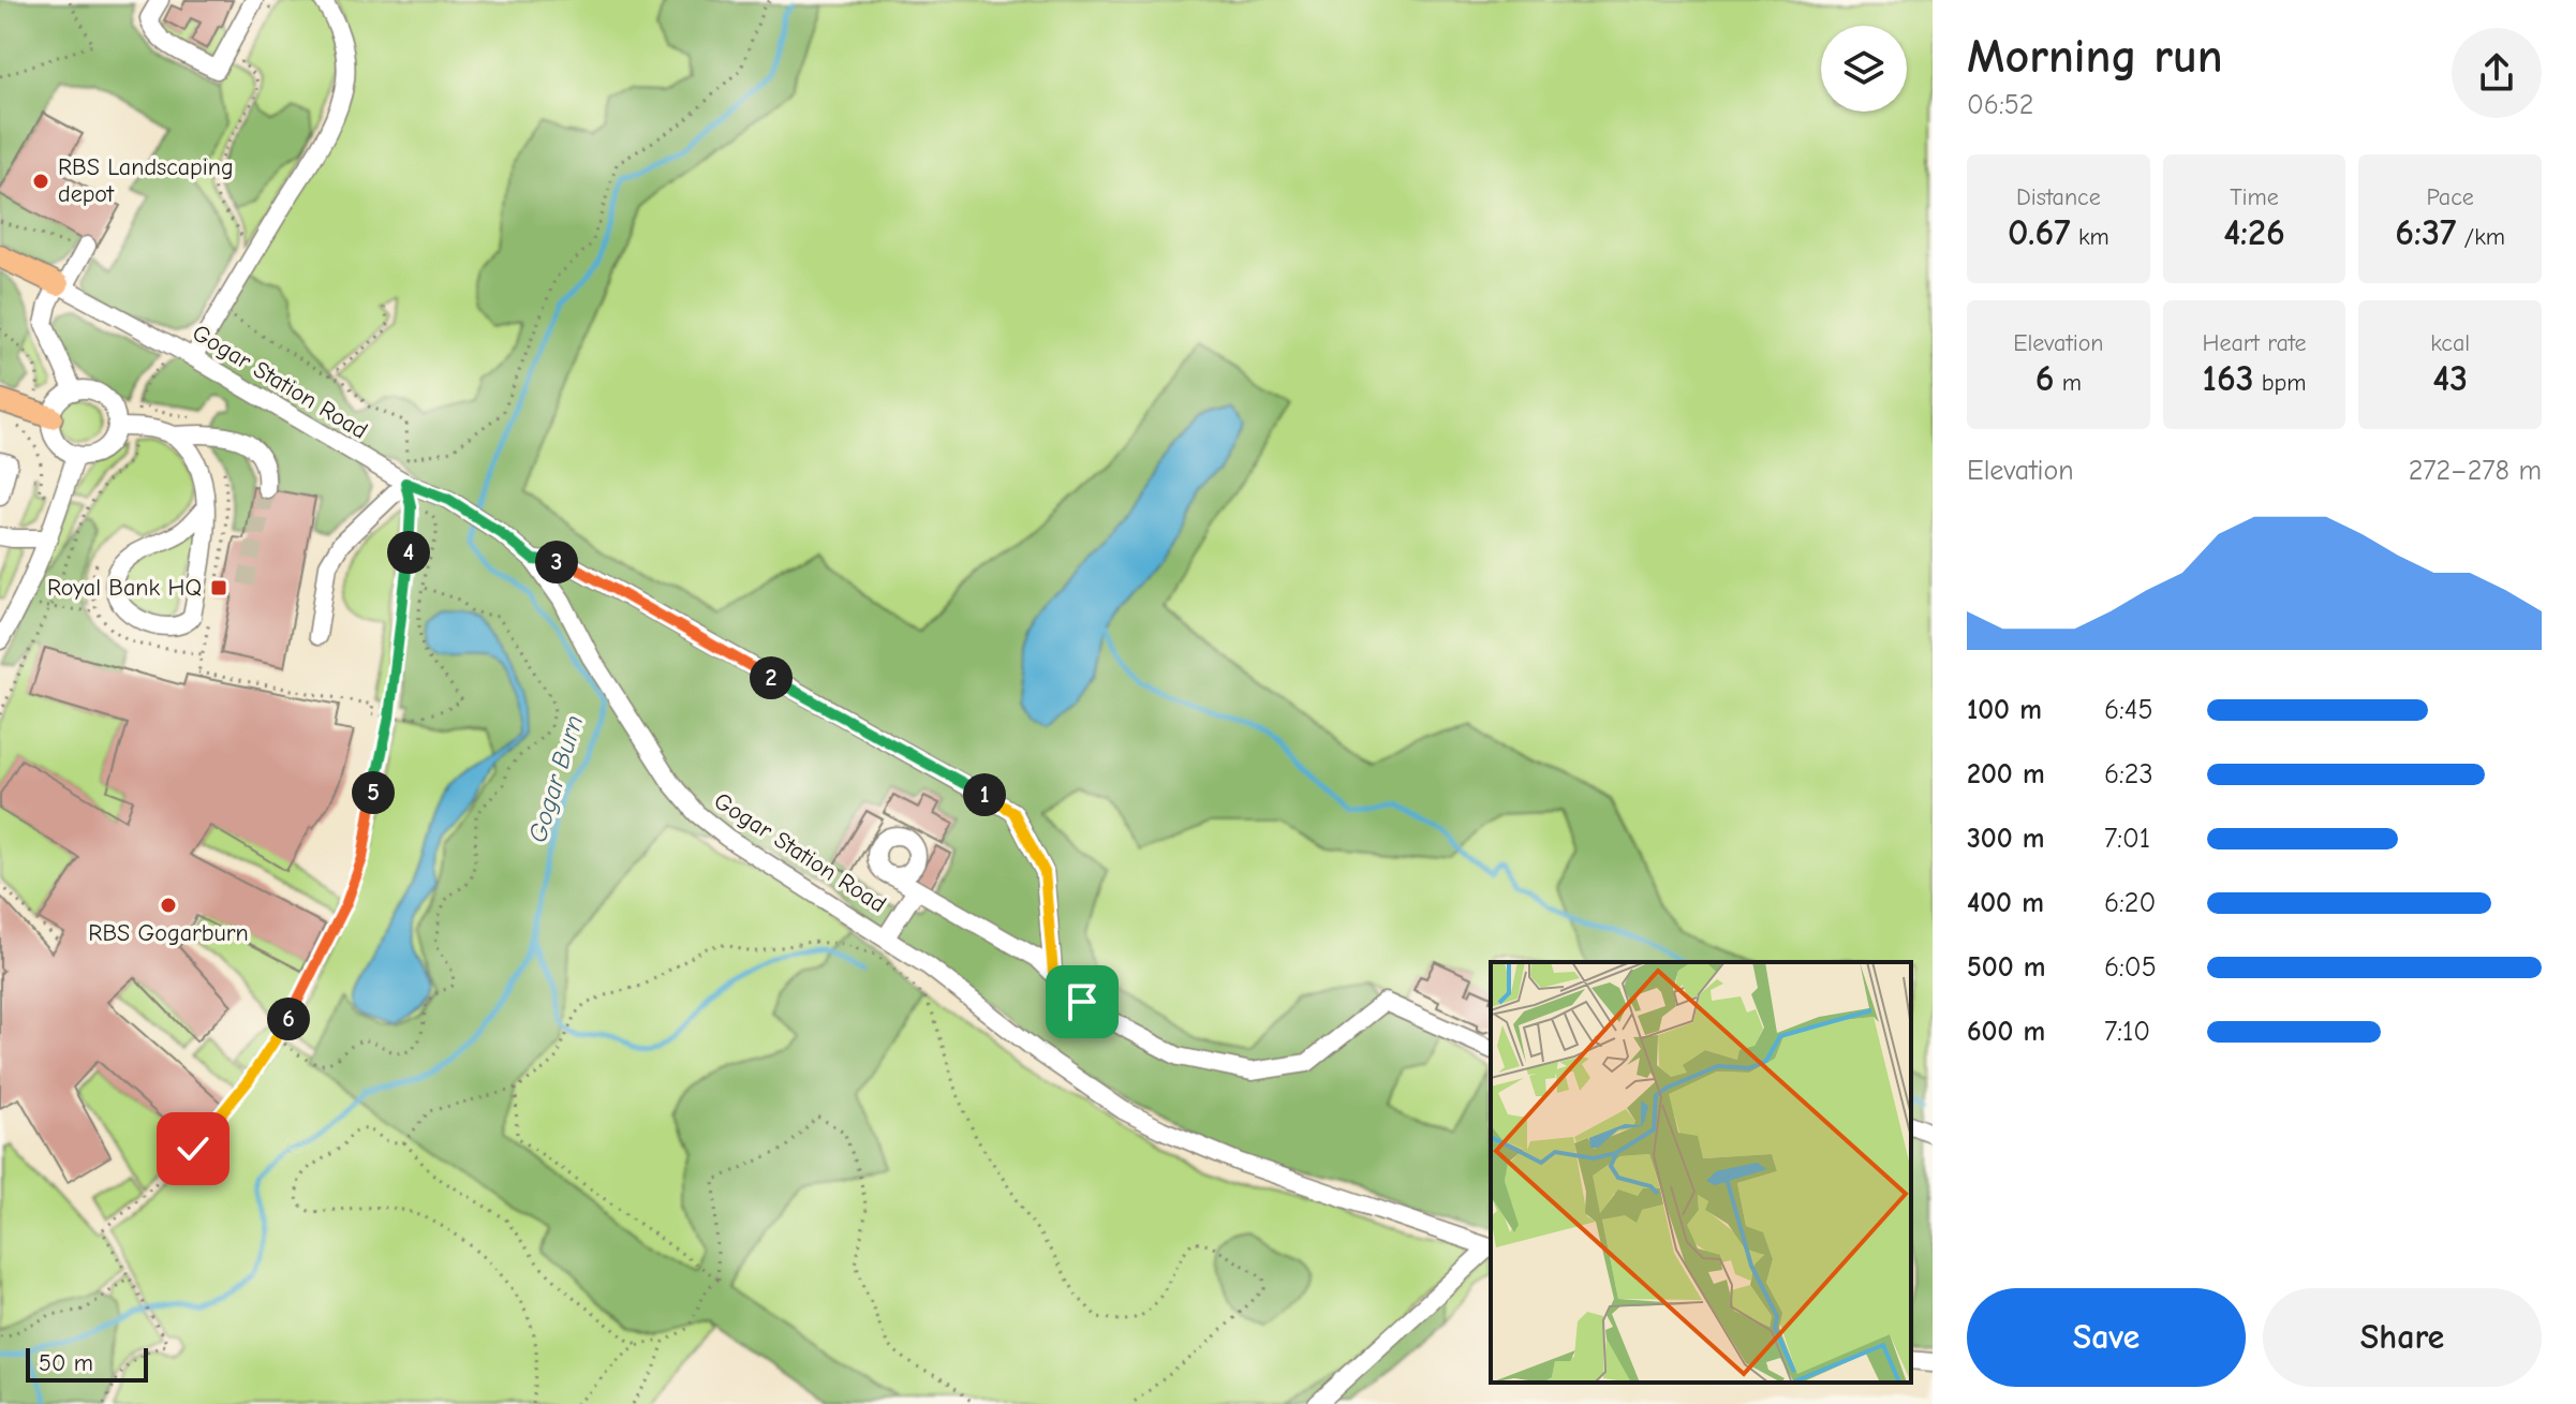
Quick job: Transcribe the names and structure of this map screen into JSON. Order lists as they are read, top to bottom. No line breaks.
{"streets":{"street":["Gogar Station Road"]},"water":["Gogar Burn"],"places":{"other":["RBS Landscaping depot","RBS Gogarburn"],"transit":["Royal Bank HQ"]},"scale_bar":"50 m","page":{"heading":["Morning run","06:52"],"stats":[["Distance","0.67 km"],["Time","4:26"],["Pace","6:37 /km"],["Elevation","6 m"],["Heart rate","163 bpm"],["kcal","43"]],"chart":["Elevation","272–278 m"],"pins":["4","3","2","5","1","6"],"list":[{"name":"100 m","note":"6:45"},{"name":"200 m","note":"6:23"},{"name":"300 m","note":"7:01"},{"name":"400 m","note":"6:20"},{"name":"500 m","note":"6:05"},{"name":"600 m","note":"7:10"}],"buttons":["Save","Share"],"scale":"50 m"}}
